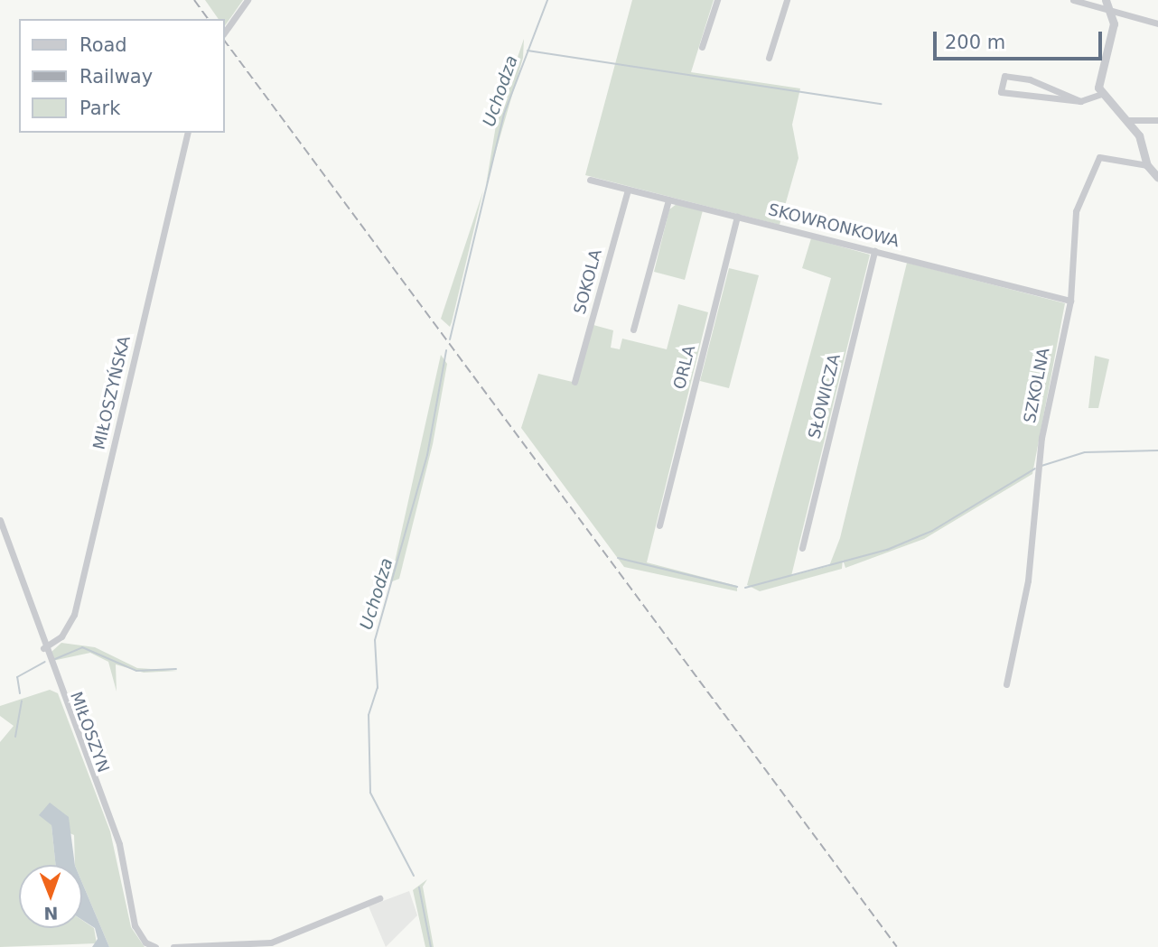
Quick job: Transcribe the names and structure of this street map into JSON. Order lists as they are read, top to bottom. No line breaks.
{"streets":{"street":["SKOWRONKOWA","SOKOLA","ORLA","SZKOLNA","MIŁOSZYŃSKA","SŁOWICZA","MIŁOSZYN"]},"crossings":[["SKOWRONKOWA","SOKOLA"],["SKOWRONKOWA","ORLA"],["SKOWRONKOWA","SZKOLNA"],["SKOWRONKOWA","SŁOWICZA"],["MIŁOSZYŃSKA","MIŁOSZYN"]],"water":["Uchodza"],"legend":["Road","Railway","Park"],"scale_bar":"200 m","north":"bottom"}
